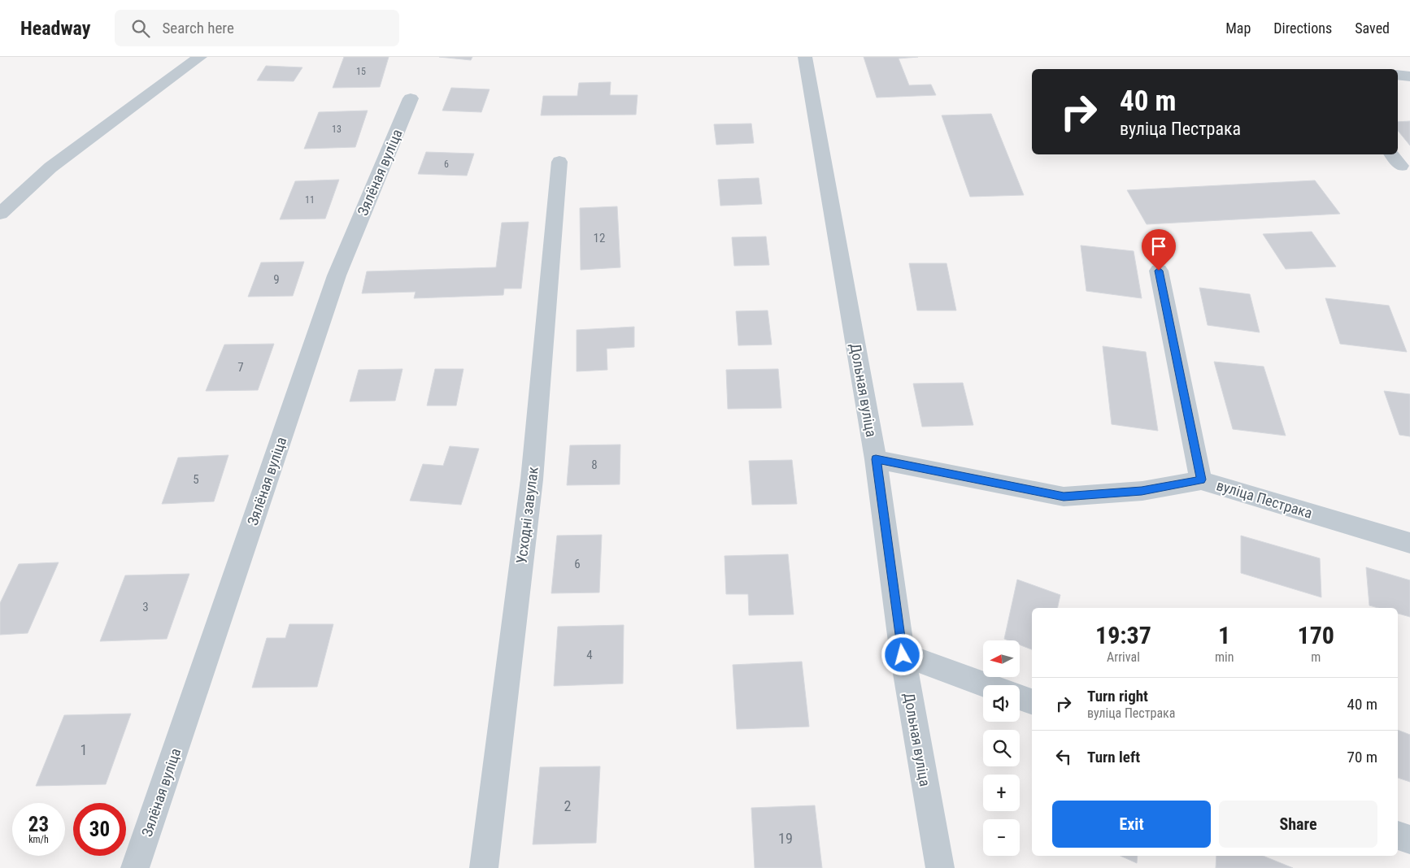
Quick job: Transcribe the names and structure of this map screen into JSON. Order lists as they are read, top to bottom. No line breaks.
{"streets":{"street":["Зялёная вуліца","Дольная вуліца","вуліца Пестрака","Усходні завулак"]},"crossings":[["Дольная вуліца","вуліца Пестрака"]],"house_numbers":["15","13","6","11","12","9","7","8","5","6","3","4","1","2","19"],"north":"left","page":{"header":"Headway","search":"Search here","nav":["Map","Directions","Saved"],"turn":["40 m","вуліца Пестрака"],"eta":["19:37","Arrival","1","min","170","m"],"map_buttons":["+","−"],"list":[{"name":"Turn right","note":"вуліца Пестрака","value":"40 m"},{"name":"Turn left","value":"70 m"}],"buttons":["Exit","Share"],"speed":"23 km/h","limit":"30"}}
